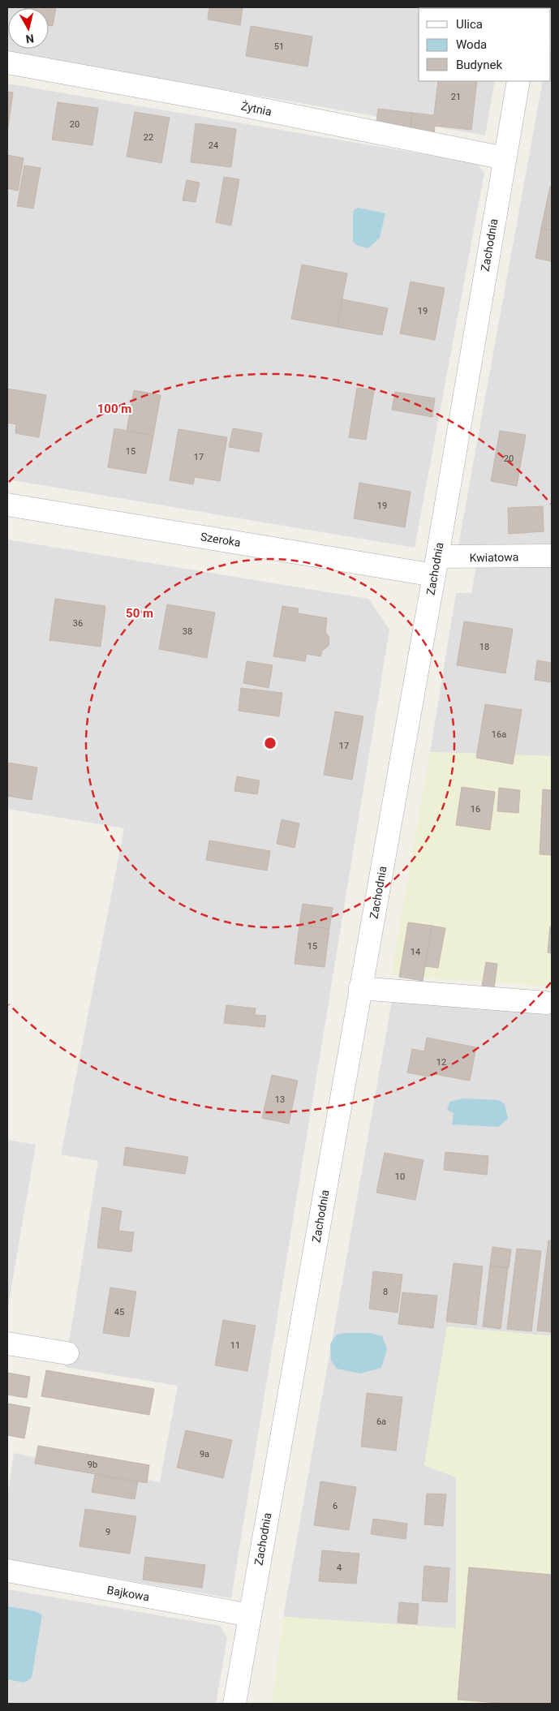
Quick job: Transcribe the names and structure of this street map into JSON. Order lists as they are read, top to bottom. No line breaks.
{"streets":{"street":["Żytnia","Zachodnia","Szeroka","Kwiatowa","Bajkowa"]},"crossings":[["Żytnia","Zachodnia"],["Zachodnia","Szeroka"],["Zachodnia","Kwiatowa"],["Zachodnia","Bajkowa"],["Szeroka","Kwiatowa"]],"house_numbers":["51","21","20","22","24","19","15","17","20","19","36","38","18","16a","17","16","15","14","12","13","10","8","45","11","6a","9a","9b","6","9","4"],"legend":["Ulica","Woda","Budynek"],"north":"bottom","rings":["100 m","50 m"]}
